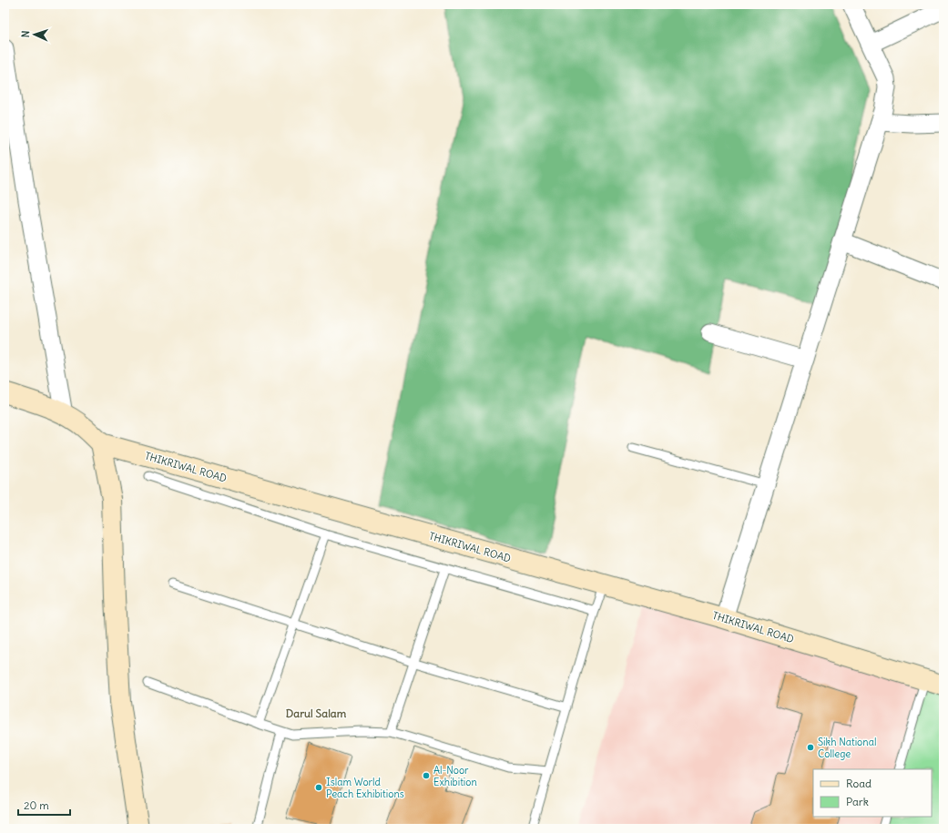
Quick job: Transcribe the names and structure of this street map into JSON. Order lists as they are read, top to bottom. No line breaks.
{"streets":{"main road":["THIKRIWAL ROAD"]},"districts":["Darul Salam"],"places":["Sikh National College","Al-Noor Exhibition","Islam World Peach Exhibitions"],"legend":["Road","Park"],"scale_bar":"20 m","north":"left"}
